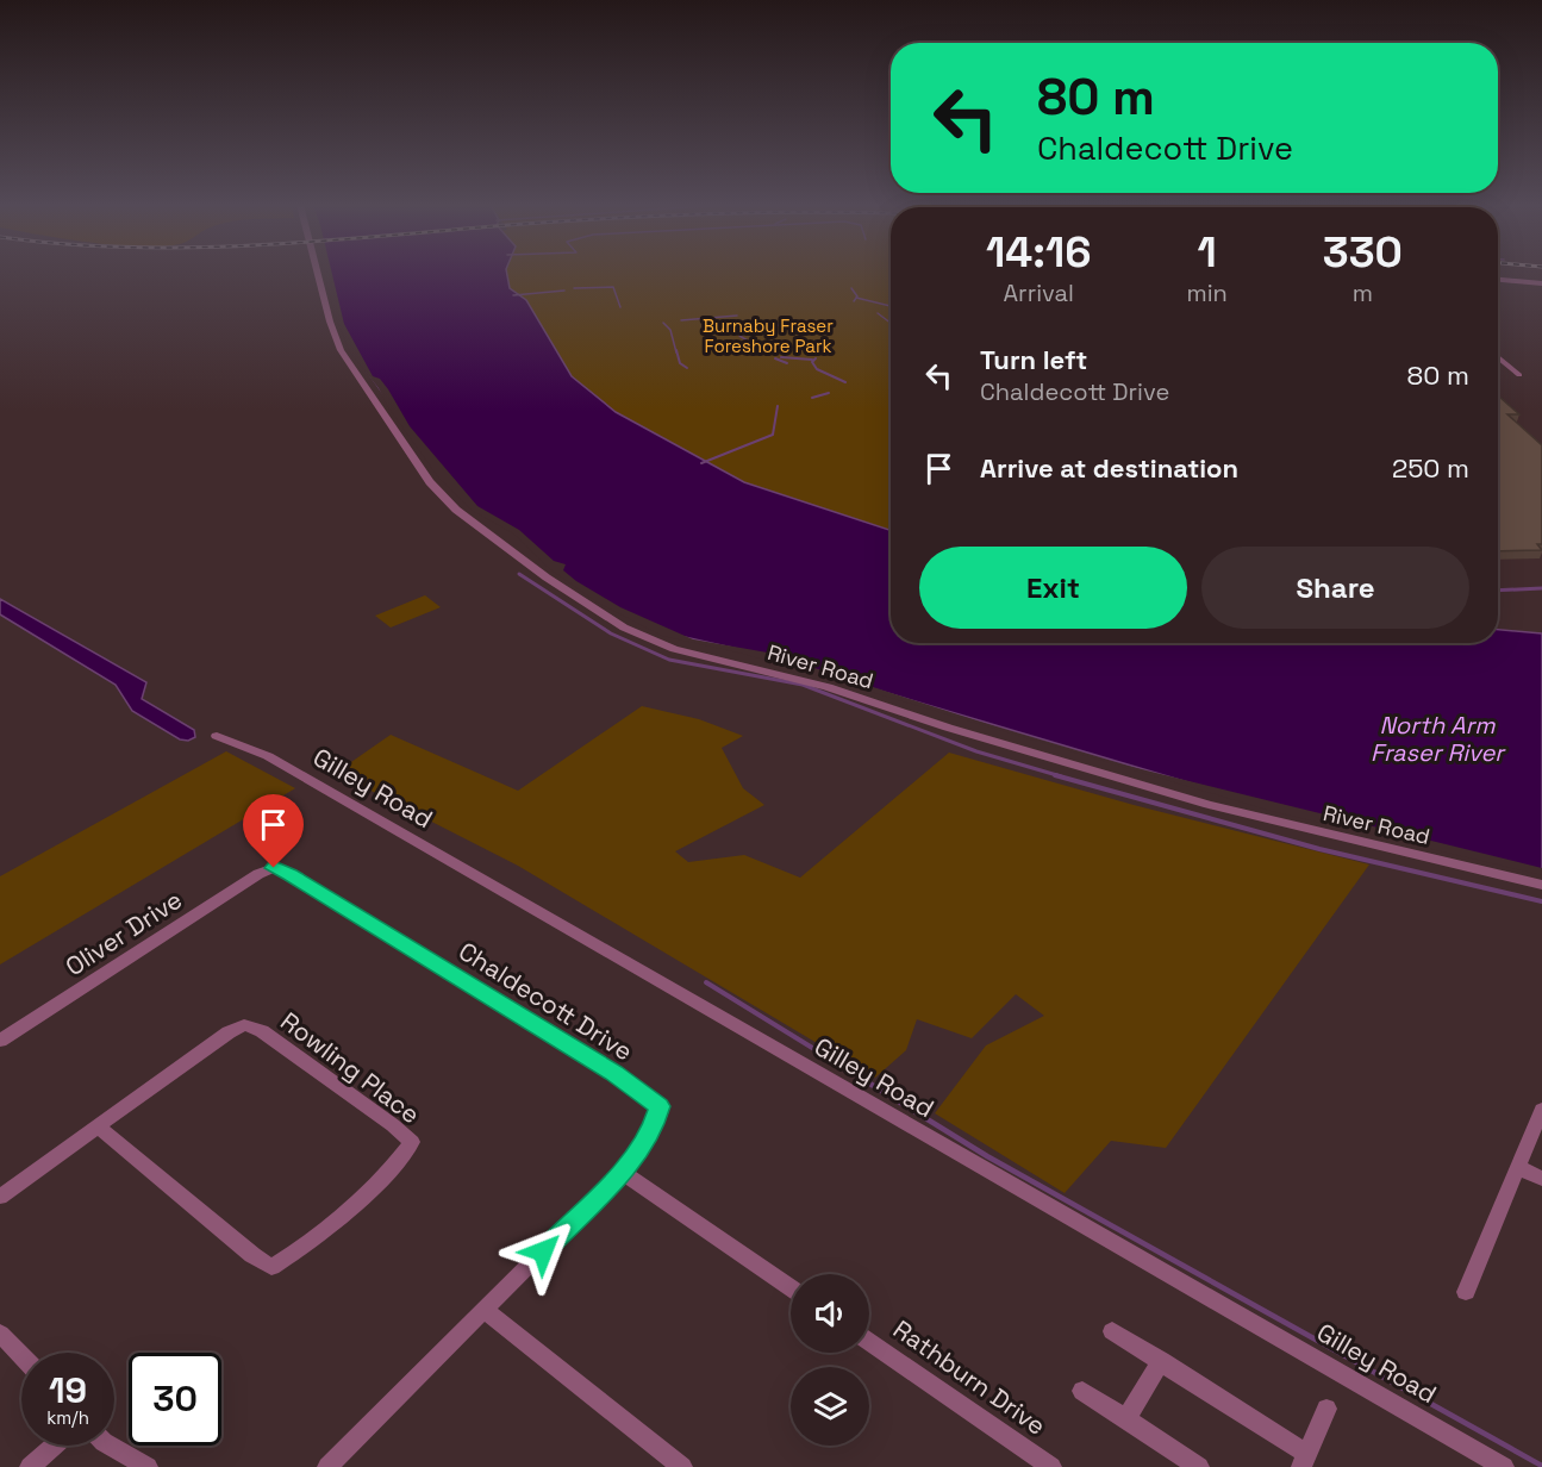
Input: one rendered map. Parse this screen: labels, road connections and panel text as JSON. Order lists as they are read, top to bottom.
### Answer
{
  "streets": {
    "street": [
      "River Road",
      "Gilley Road",
      "Oliver Drive",
      "Chaldecott Drive",
      "Rowling Place",
      "Rathburn Drive"
    ]
  },
  "crossings": [
    ["Oliver Drive", "Chaldecott Drive"]
  ],
  "water": ["North Arm Fraser River"],
  "parks": ["Burnaby Fraser Foreshore Park"],
  "page": {
    "turn": ["80 m", "Chaldecott Drive"],
    "eta": [
      "14:16",
      "Arrival",
      "1",
      "min",
      "330",
      "m"
    ],
    "list": [
      {
        "name": "Turn left",
        "note": "Chaldecott Drive",
        "value": "80 m"
      },
      {
        "name": "Arrive at destination",
        "value": "250 m"
      }
    ],
    "buttons": ["Exit", "Share"],
    "speed": "19 km/h",
    "limit": "30"
  }
}
